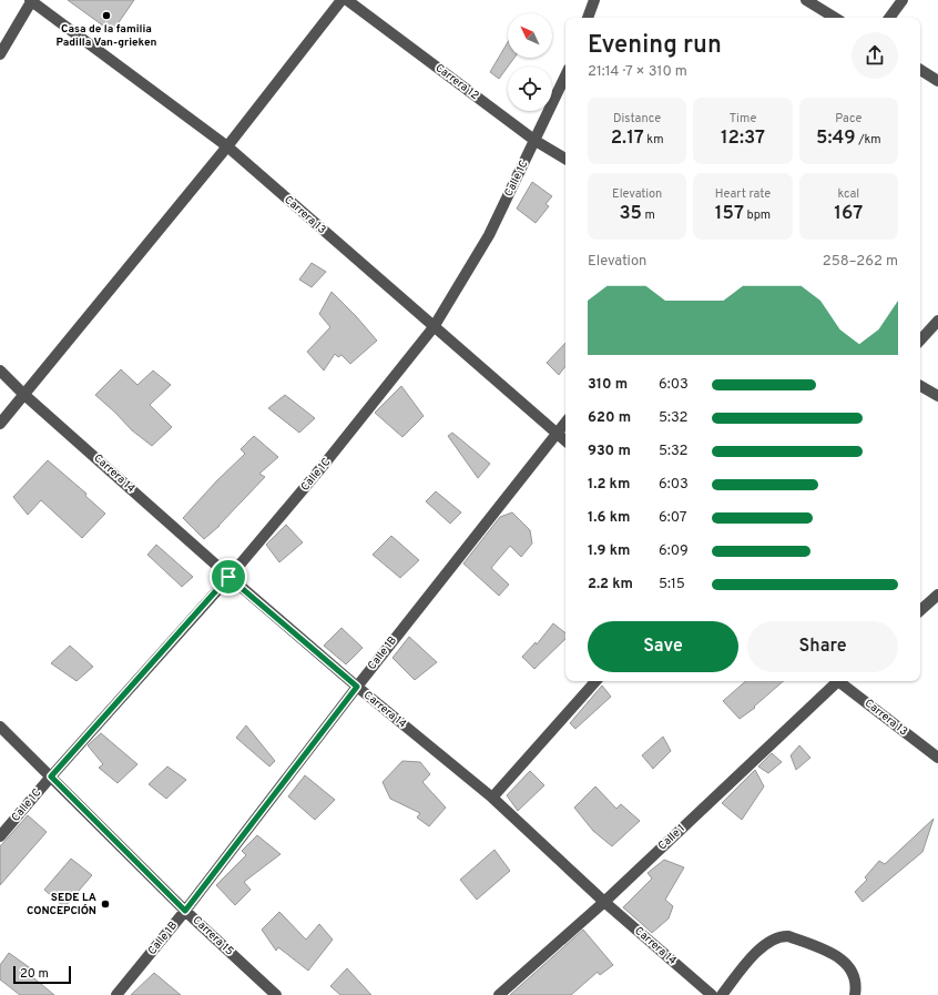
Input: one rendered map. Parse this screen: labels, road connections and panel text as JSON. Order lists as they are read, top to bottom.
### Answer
{
  "streets": {
    "street": [
      "Carrera 12",
      "Calle 1C",
      "Carrera 13",
      "Carrera 14",
      "Calle 1B",
      "Calle 1",
      "Carrera 15"
    ]
  },
  "crossings": [
    ["Carrera 12", "Calle 1C"],
    ["Calle 1C", "Carrera 13"],
    ["Calle 1C", "Carrera 14"],
    ["Calle 1C", "Carrera 15"],
    ["Carrera 13", "Calle 1B"],
    ["Carrera 14", "Calle 1B"],
    ["Carrera 14", "Calle 1"],
    ["Calle 1B", "Carrera 15"]
  ],
  "places": ["Casa de la familia Padilla Van-grieken", "SEDE LA CONCEPCIÓN"],
  "scale_bar": "20 m",
  "north": "top left",
  "page": {
    "heading": ["Evening run", "21:14 · 7 × 310 m"],
    "stats": [
      ["Distance", "2.17 km"],
      ["Time", "12:37"],
      ["Pace", "5:49 /km"],
      ["Elevation", "35 m"],
      ["Heart rate", "157 bpm"],
      ["kcal", "167"]
    ],
    "chart": ["Elevation", "258–262 m"],
    "list": [
      {
        "name": "310 m",
        "note": "6:03"
      },
      {
        "name": "620 m",
        "note": "5:32"
      },
      {
        "name": "930 m",
        "note": "5:32"
      },
      {
        "name": "1.2 km",
        "note": "6:03"
      },
      {
        "name": "1.6 km",
        "note": "6:07"
      },
      {
        "name": "1.9 km",
        "note": "6:09"
      },
      {
        "name": "2.2 km",
        "note": "5:15"
      }
    ],
    "buttons": ["Save", "Share"],
    "scale": "20 m"
  }
}
